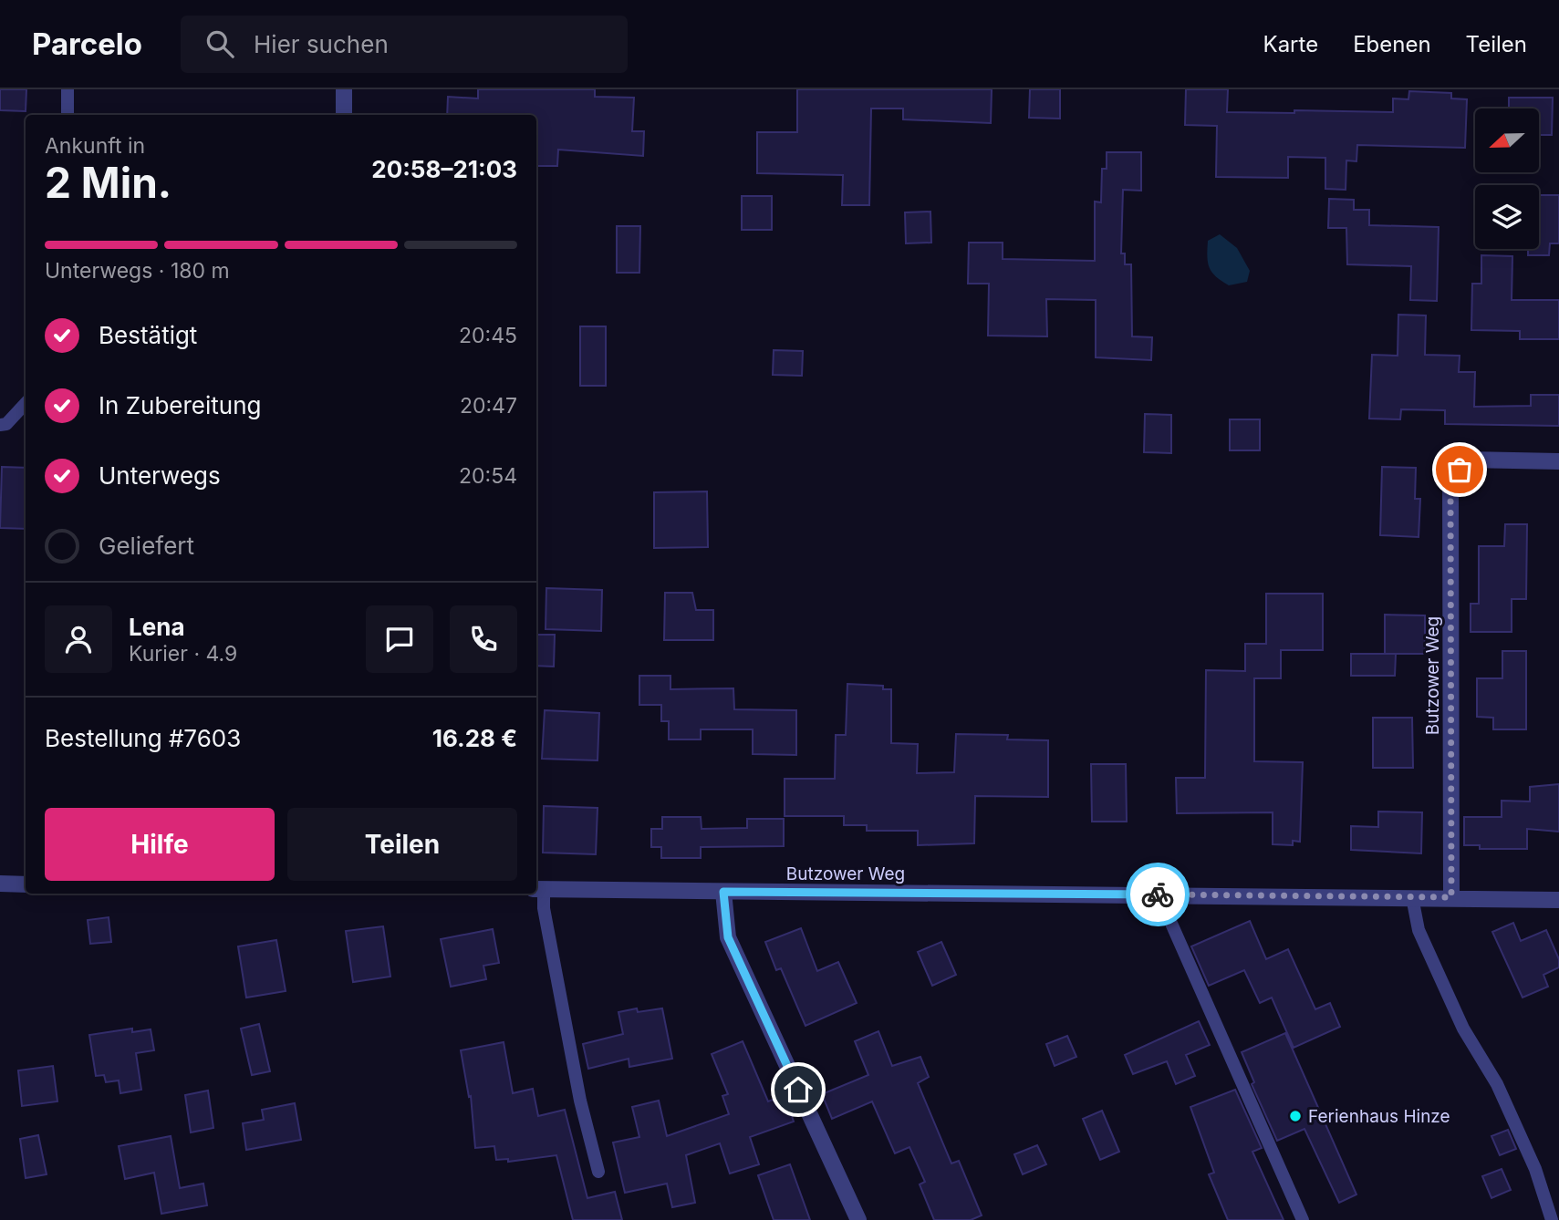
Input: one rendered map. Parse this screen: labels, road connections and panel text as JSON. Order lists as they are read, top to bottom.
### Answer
{
  "streets": {
    "street": ["Butzower Weg"]
  },
  "places": ["Ferienhaus Hinze"],
  "north": "left",
  "page": {
    "header": "Parcelo",
    "search": "Hier suchen",
    "nav": ["Karte", "Ebenen", "Teilen"],
    "heading": ["2 Min.", "Ankunft in", "20:58–21:03"],
    "panel": [
      "Lena",
      "Kurier · 4.9",
      "Bestellung #7603",
      "16.28 €"
    ],
    "bar": "Unterwegs · 180 m",
    "list": [
      ["Bestätigt", "20:45"],
      ["In Zubereitung", "20:47"],
      ["Unterwegs", "20:54"],
      "Geliefert"
    ],
    "buttons": ["Hilfe", "Teilen"]
  }
}
